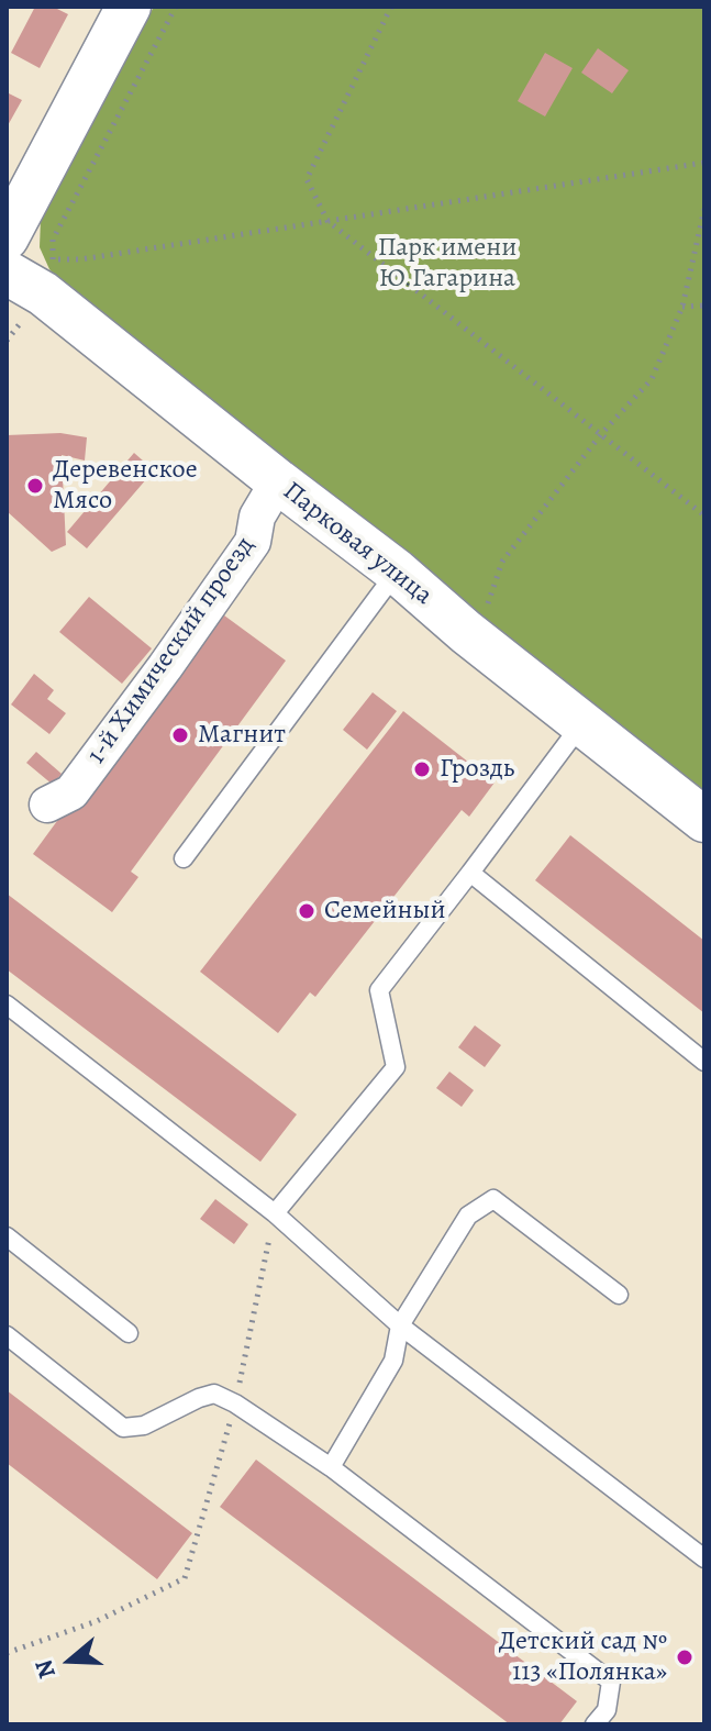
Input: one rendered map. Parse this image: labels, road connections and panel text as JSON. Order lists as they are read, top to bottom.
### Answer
{
  "streets": {
    "street": ["Парковая улица", "1-й Химический проезд"]
  },
  "crossings": [
    ["Парковая улица", "1-й Химический проезд"]
  ],
  "parks": ["Парк имени Ю.Гагарина"],
  "places": [
    "Деревенское Мясо",
    "Магнит",
    "Гроздь",
    "Семейный",
    "Детский сад № 113 «Полянка»"
  ],
  "north": "left"
}
